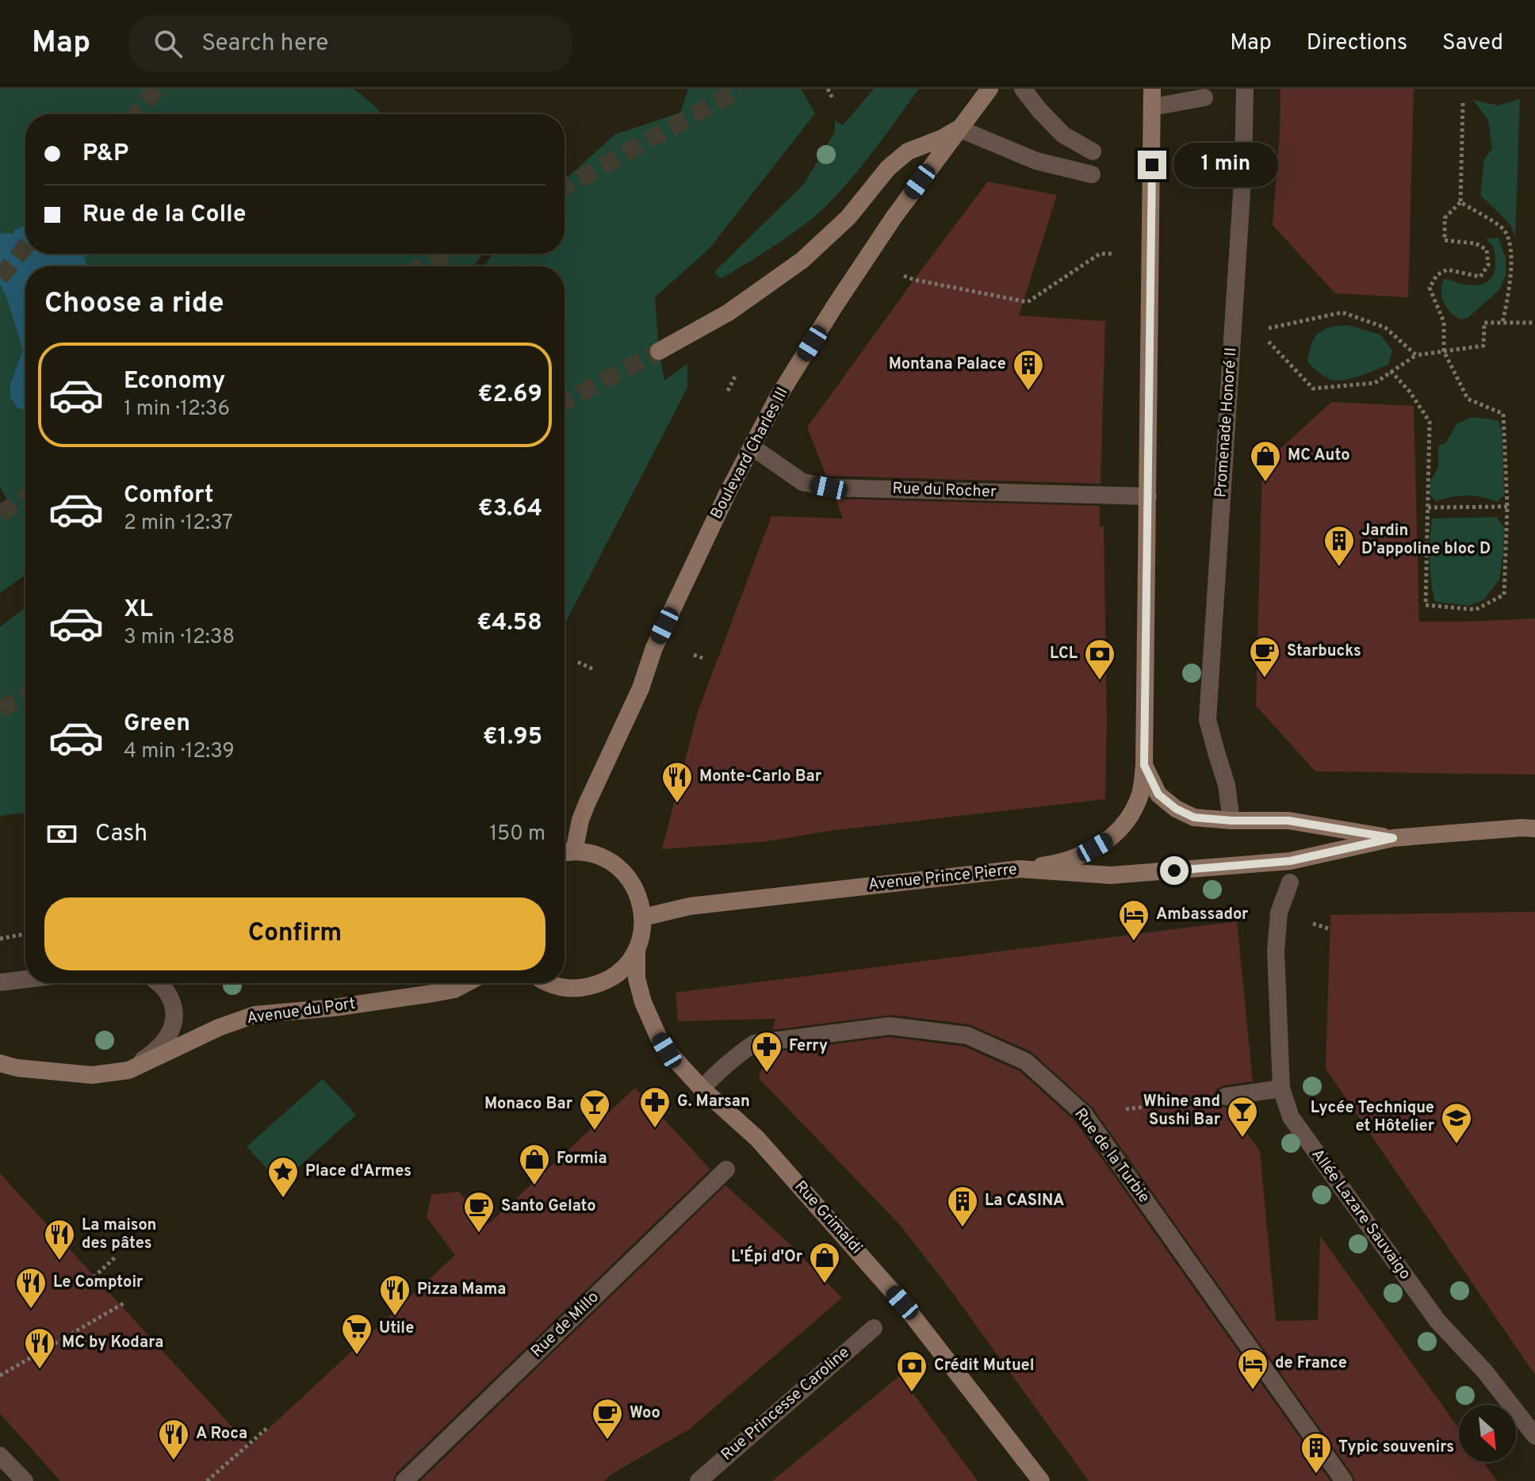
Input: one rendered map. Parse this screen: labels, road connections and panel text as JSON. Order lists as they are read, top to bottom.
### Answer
{
  "streets": {
    "main road": [
      "Boulevard Charles III",
      "Avenue Prince Pierre",
      "Avenue du Port",
      "Rue Grimaldi"
    ],
    "street": [
      "Promenade Honoré II",
      "Rue du Rocher",
      "Rue de la Turbie",
      "Allée Lazare Sauvaigo",
      "Rue de Millo",
      "Rue Princesse Caroline"
    ]
  },
  "crossings": [
    ["Promenade Honoré II", "Avenue Prince Pierre"],
    ["Boulevard Charles III", "Rue du Rocher"],
    ["Rue de la Turbie", "Rue Grimaldi"]
  ],
  "places": {
    "building": [
      "Montana Palace",
      "Jardin D'appoline bloc D",
      "La CASINA",
      "Typic souvenirs"
    ],
    "shop": ["MC Auto", "Formia", "L'Épi d'Or"],
    "cafe": ["Starbucks", "Santo Gelato", "Woo"],
    "bank": ["LCL", "Crédit Mutuel"],
    "restaurant": [
      "Monte-Carlo Bar",
      "La maison des pâtes",
      "Le Comptoir",
      "Pizza Mama",
      "MC by Kodara",
      "A Roca"
    ],
    "hotel": ["Ambassador", "de France"],
    "pharmacy": ["Ferry", "G. Marsan"],
    "bar": ["Monaco Bar", "Whine and Sushi Bar"],
    "school or university": ["Lycée Technique et Hôtelier"],
    "place": ["Place d'Armes"],
    "supermarket": ["Utile"]
  },
  "north": "bottom right",
  "page": {
    "header": "Map",
    "search": "Search here",
    "nav": ["Map", "Directions", "Saved"],
    "banner": ["P&P", "Rue de la Colle"],
    "bubble": "1 min",
    "heading": "Choose a ride",
    "list": [
      {
        "name": "Economy",
        "note": "1 min · 12:36",
        "value": "€2.69"
      },
      {
        "name": "Comfort",
        "note": "2 min · 12:37",
        "value": "€3.64"
      },
      {
        "name": "XL",
        "note": "3 min · 12:38",
        "value": "€4.58"
      },
      {
        "name": "Green",
        "note": "4 min · 12:39",
        "value": "€1.95"
      }
    ],
    "pay": ["Cash", "150 m"],
    "buttons": "Confirm"
  }
}
